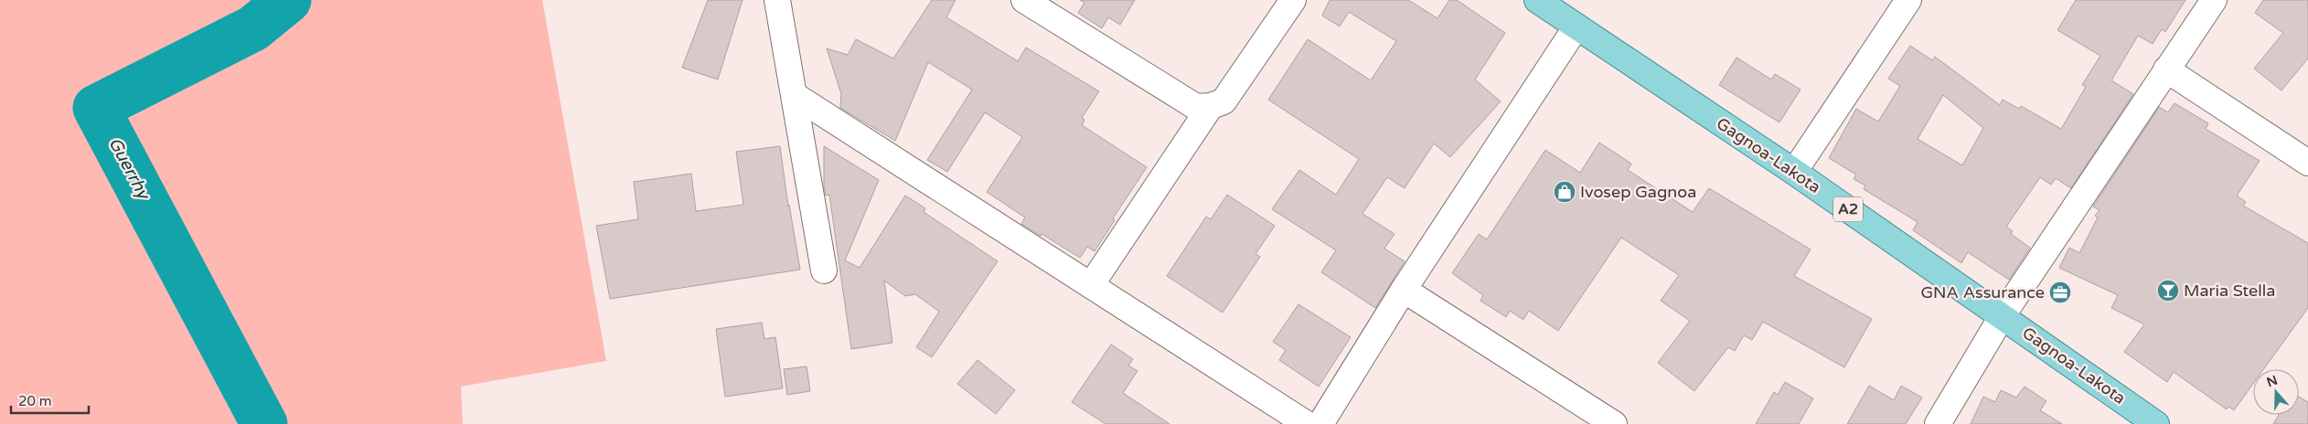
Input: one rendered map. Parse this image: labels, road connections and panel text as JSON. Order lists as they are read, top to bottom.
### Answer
{
  "streets": {
    "main road": ["Gagnoa-Lakota", "A2"]
  },
  "water": ["Guerrhy"],
  "places": {
    "shop": ["Ivosep Gagnoa"],
    "bar": ["Maria Stella"],
    "office": ["GNA Assurance"]
  },
  "scale_bar": "20 m",
  "north": "top"
}
